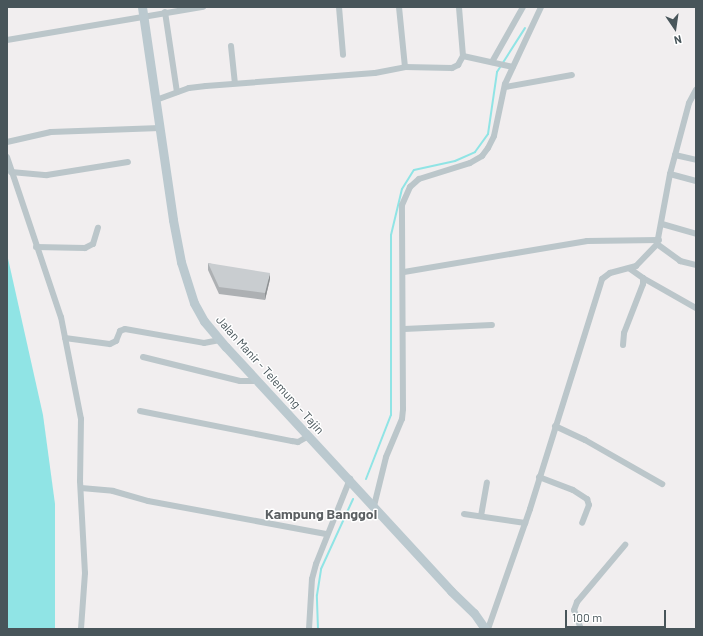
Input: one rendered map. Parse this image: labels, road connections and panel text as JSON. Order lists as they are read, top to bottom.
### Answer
{
  "streets": {
    "main road": ["Jalan Manir - Telemung - Tajin"]
  },
  "districts": ["Kampung Banggol"],
  "scale_bar": "100 m",
  "north": "bottom"
}
